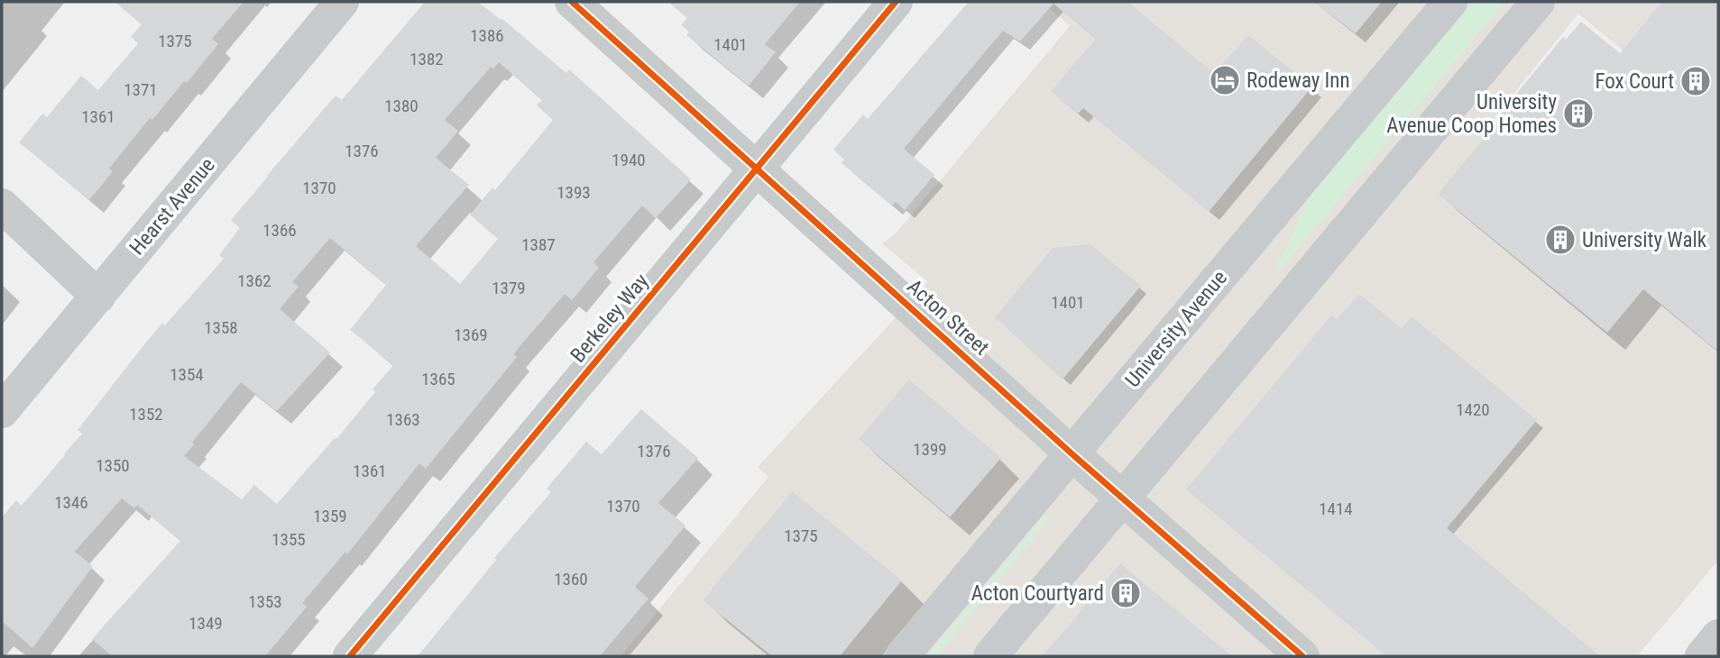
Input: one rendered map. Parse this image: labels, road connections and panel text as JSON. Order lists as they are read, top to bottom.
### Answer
{
  "streets": {
    "main road": ["University Avenue"],
    "street": ["Hearst Avenue", "Acton Street", "Berkeley Way"]
  },
  "crossings": [
    ["Acton Street", "Berkeley Way"],
    ["Acton Street", "University Avenue"]
  ],
  "places": {
    "hotel": ["Rodeway Inn"],
    "building": [
      "Fox Court",
      "University Avenue Coop Homes",
      "University Walk",
      "Acton Courtyard"
    ]
  },
  "house_numbers": [
    "1386",
    "1375",
    "1401",
    "1382",
    "1371",
    "1380",
    "1361",
    "1376",
    "1940",
    "1370",
    "1393",
    "1366",
    "1387",
    "1362",
    "1379",
    "1401",
    "1358",
    "1369",
    "1354",
    "1365",
    "1420",
    "1352",
    "1363",
    "1399",
    "1376",
    "1350",
    "1361",
    "1346",
    "1370",
    "1414",
    "1359",
    "1375",
    "1355",
    "1360",
    "1353",
    "1349"
  ]
}
